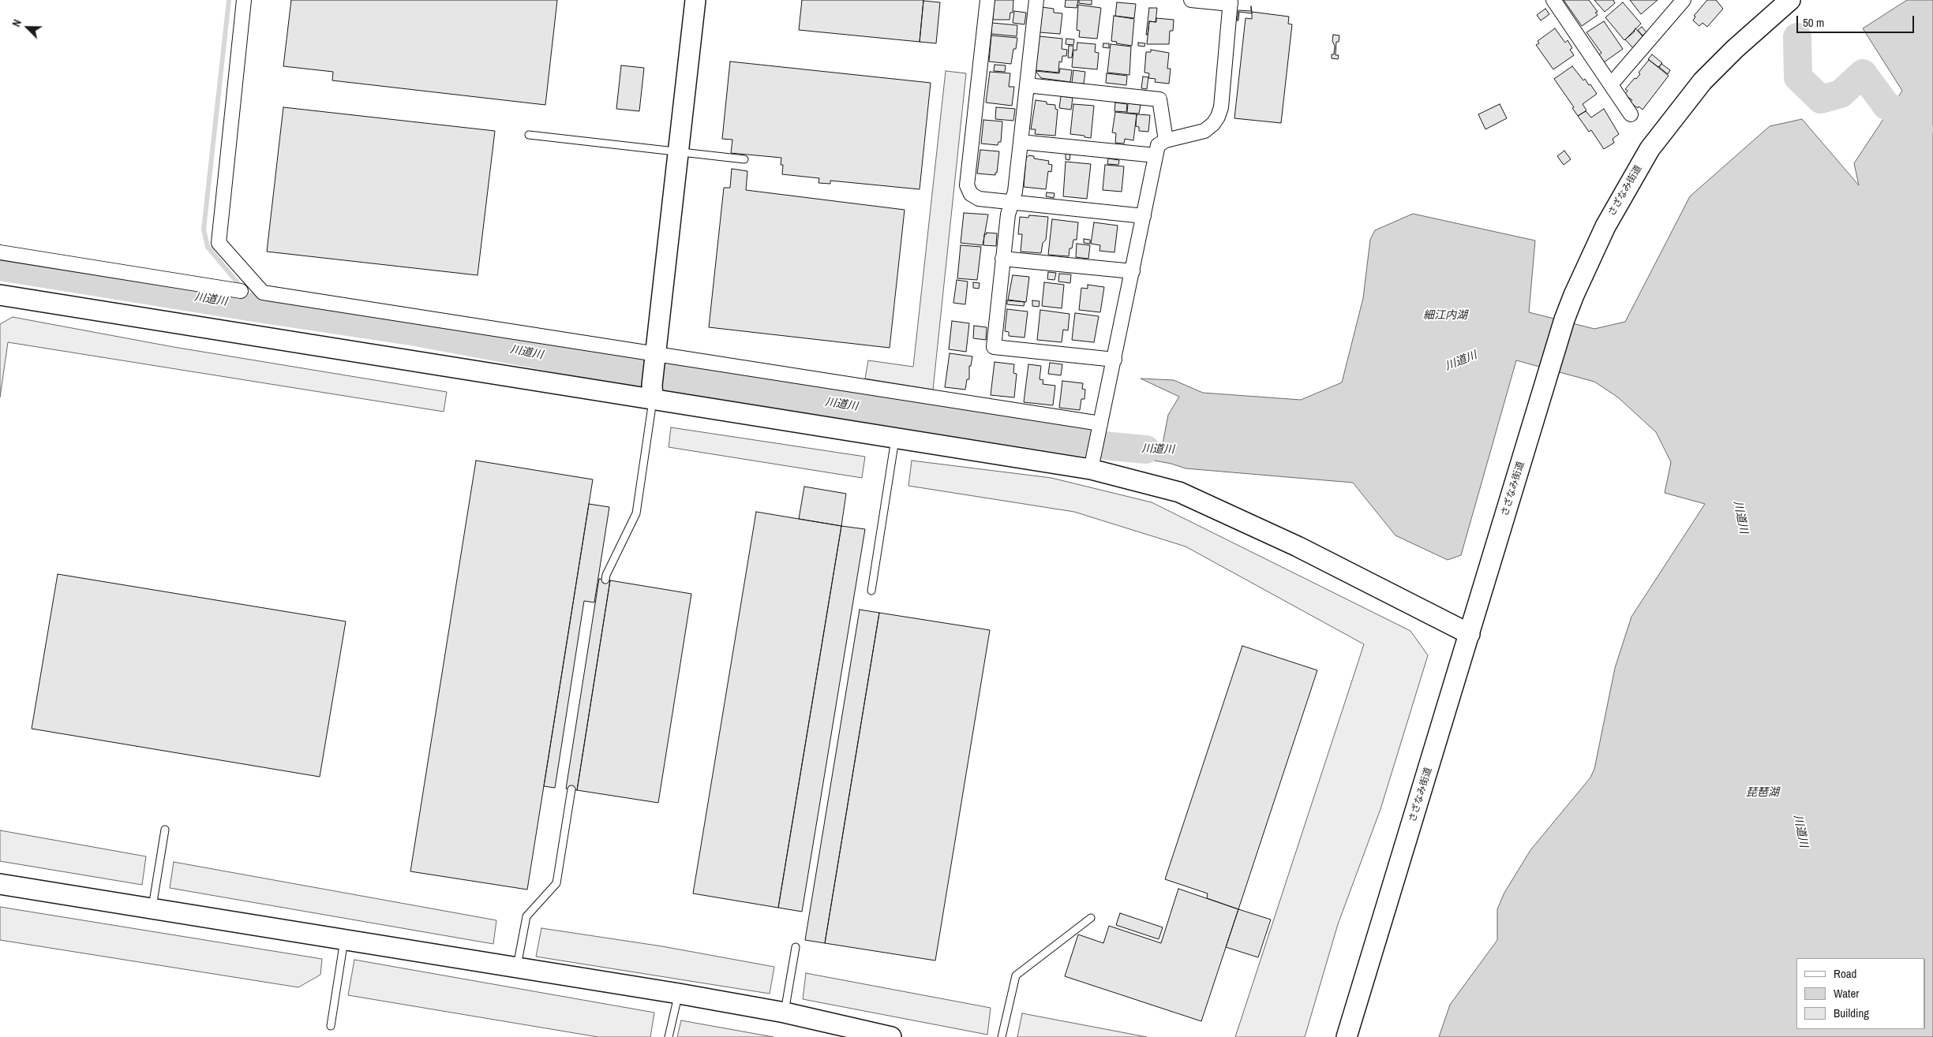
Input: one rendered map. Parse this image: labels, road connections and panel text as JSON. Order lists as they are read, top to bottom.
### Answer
{
  "streets": {
    "street": ["さざなみ街道"]
  },
  "water": ["川道川", "細江内湖", "琵琶湖"],
  "legend": ["Road", "Water", "Building"],
  "scale_bar": "50 m",
  "north": "top left"
}
